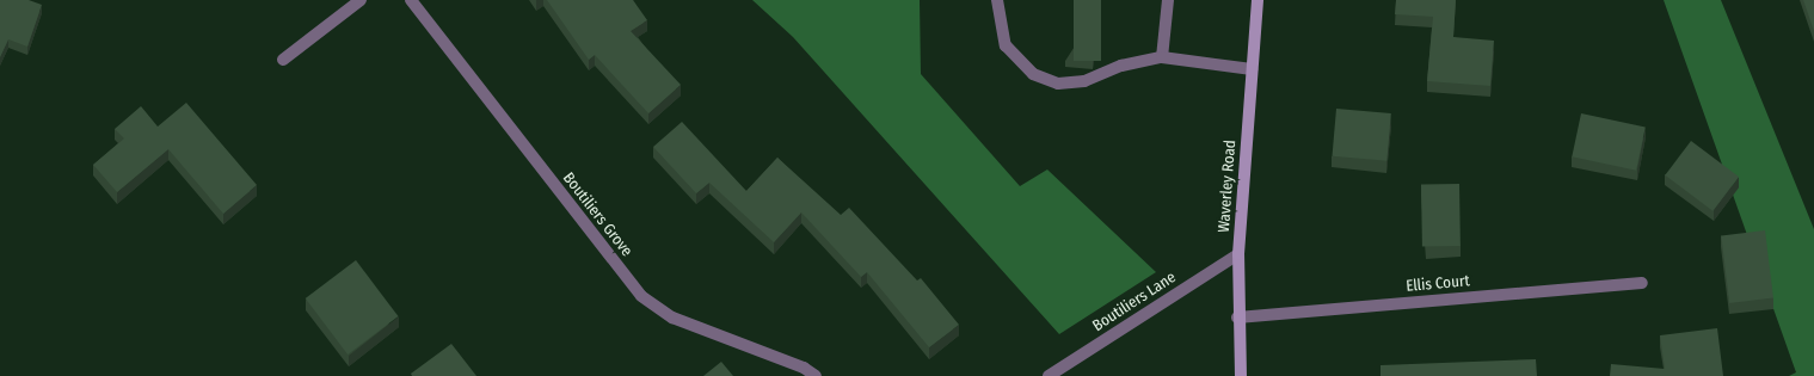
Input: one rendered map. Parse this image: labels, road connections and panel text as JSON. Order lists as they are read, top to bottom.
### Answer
{
  "streets": {
    "main road": ["Waverley Road"],
    "street": ["Boutiliers Grove", "Ellis Court", "Boutiliers Lane"]
  },
  "crossings": [
    ["Waverley Road", "Ellis Court"],
    ["Waverley Road", "Boutiliers Lane"]
  ]
}
